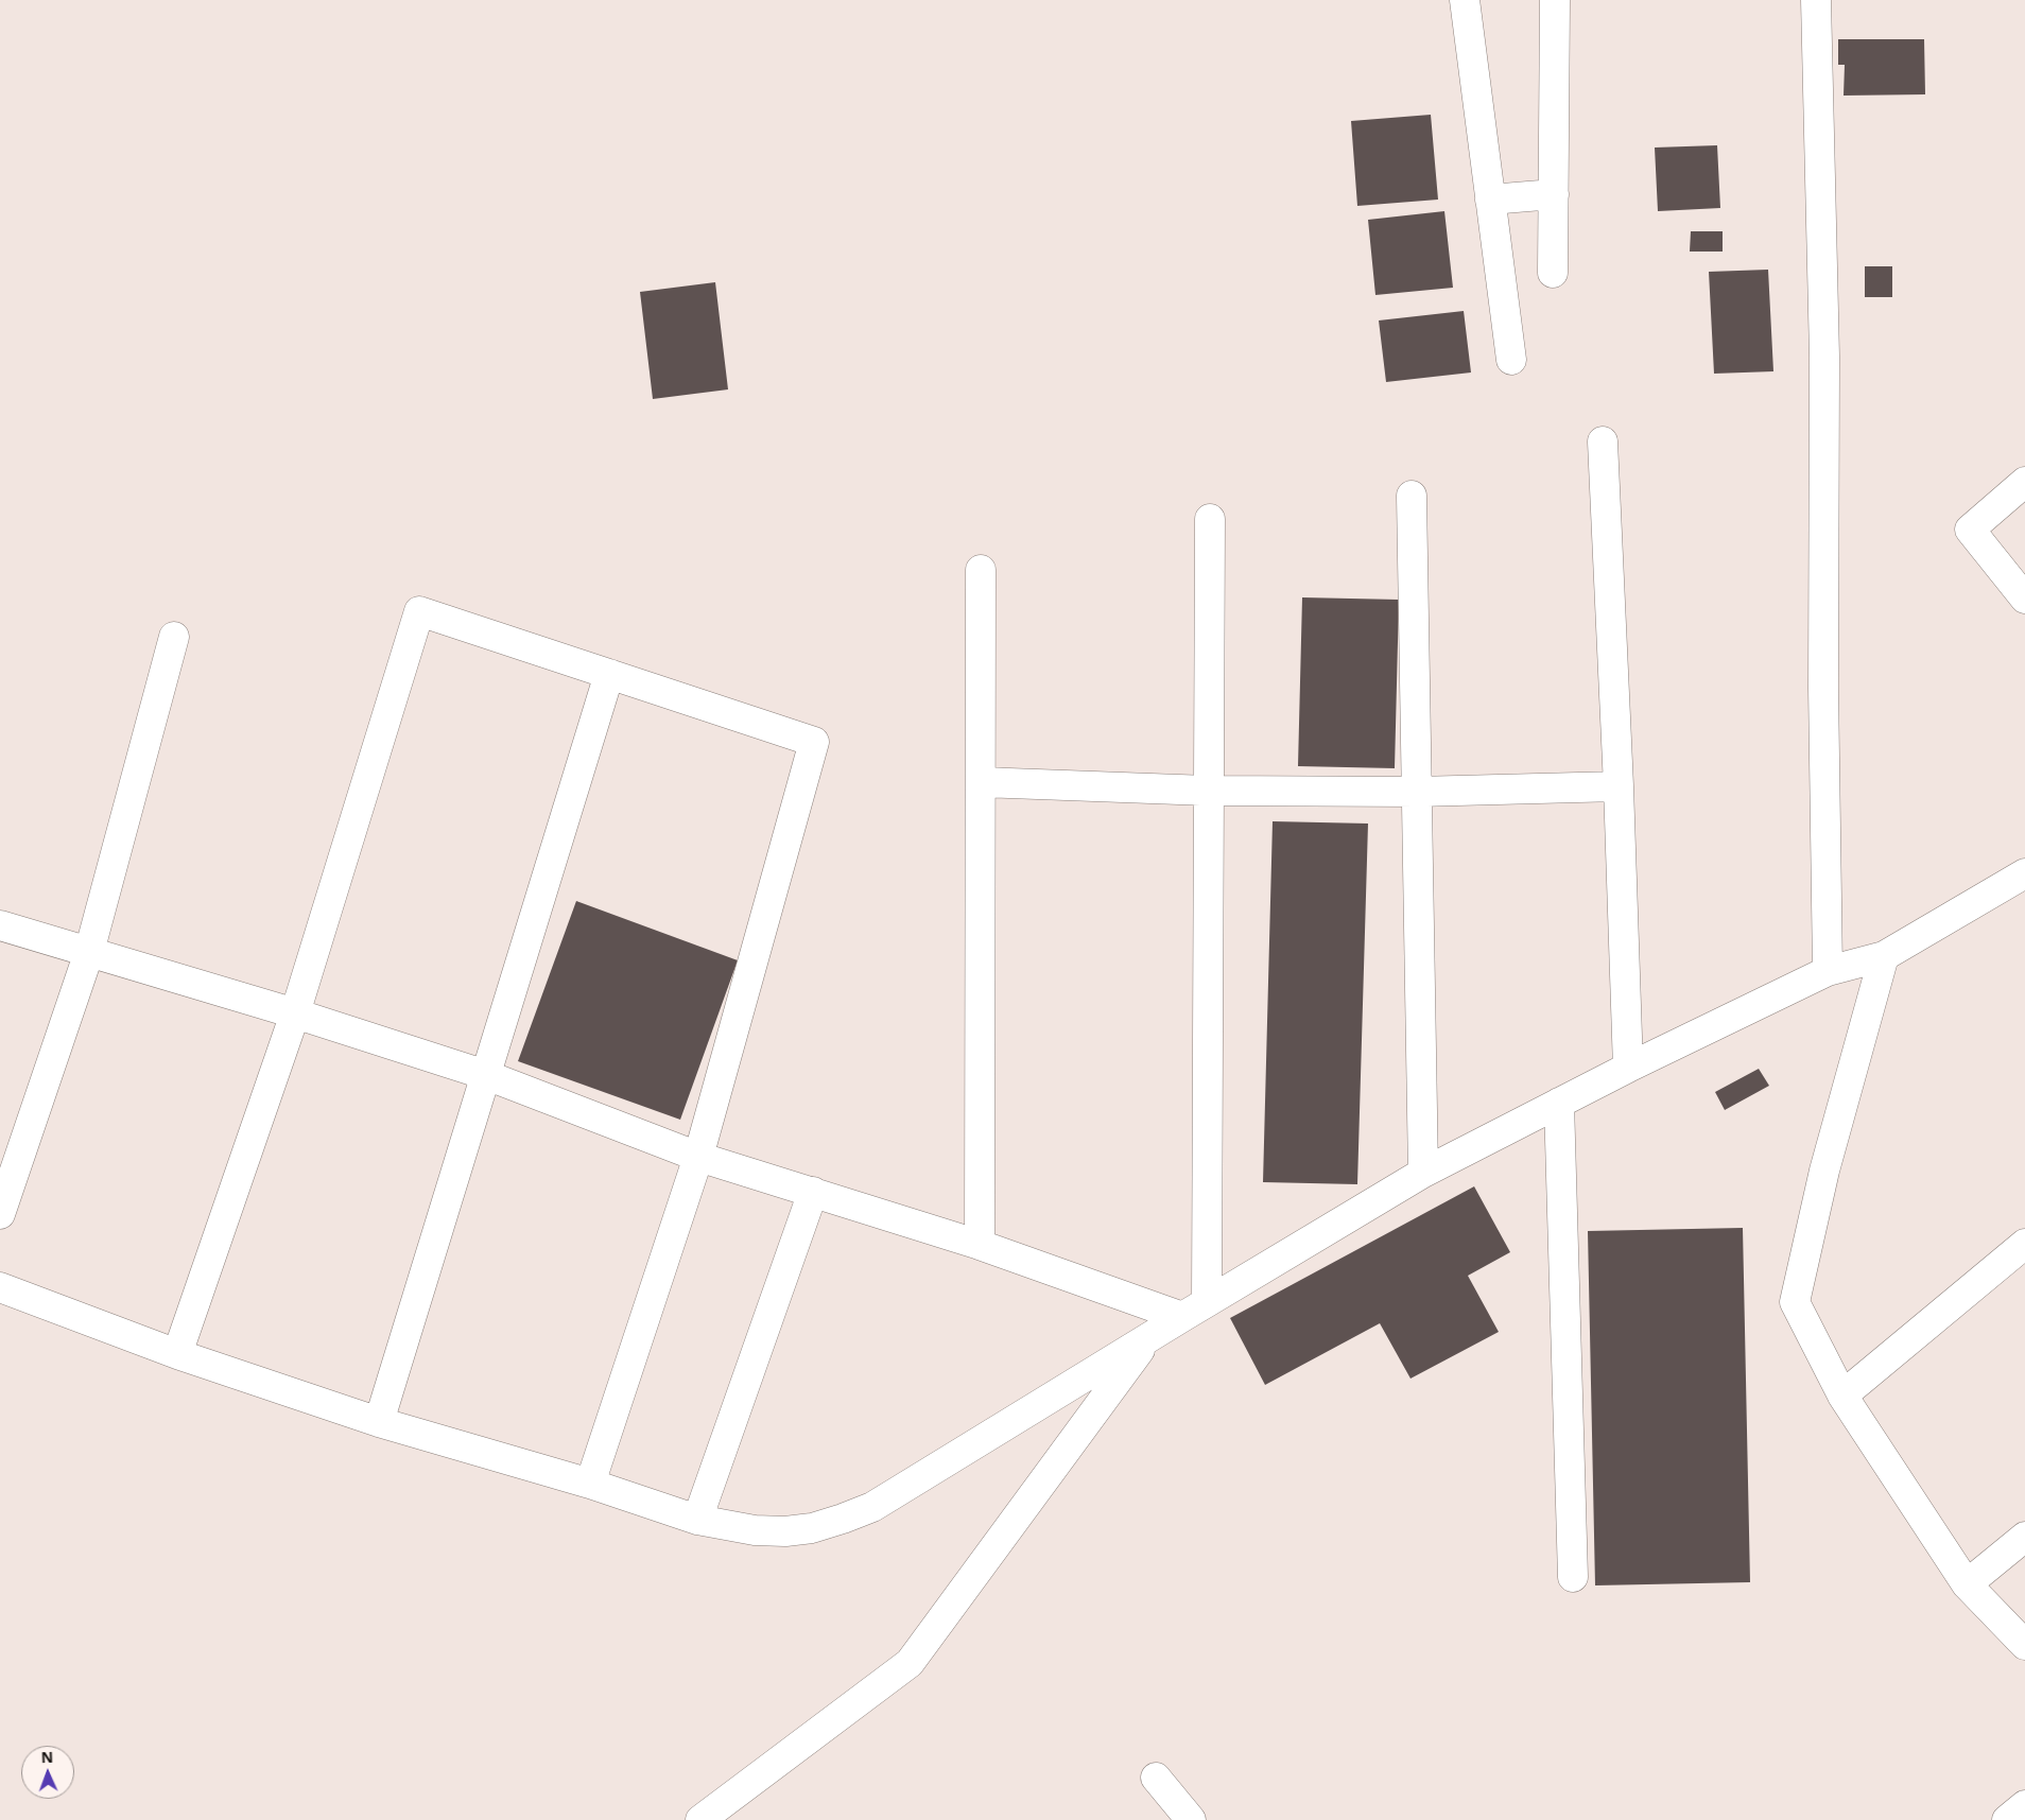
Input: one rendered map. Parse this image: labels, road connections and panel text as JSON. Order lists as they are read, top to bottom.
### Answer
{
  "north": "top"
}
